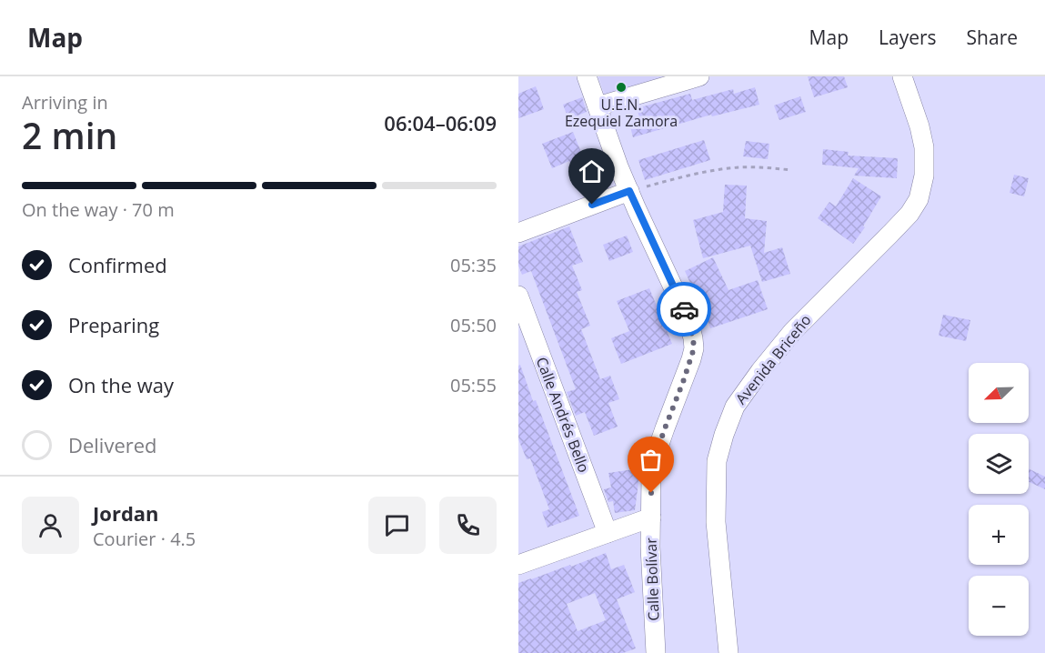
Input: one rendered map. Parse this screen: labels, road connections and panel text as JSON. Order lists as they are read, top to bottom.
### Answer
{
  "streets": {
    "street": ["Avenida Briceño", "Calle Andrés Bello", "Calle Bolívar"]
  },
  "places": ["U.E.N. Ezequiel Zamora"],
  "north": "bottom left",
  "page": {
    "header": "Map",
    "nav": ["Map", "Layers", "Share"],
    "heading": ["2 min", "Arriving in", "06:04–06:09"],
    "panel": ["Jordan", "Courier · 4.5"],
    "bar": "On the way · 70 m",
    "list": [
      ["Confirmed", "05:35"],
      ["Preparing", "05:50"],
      ["On the way", "05:55"],
      "Delivered"
    ],
    "map_buttons": ["+", "−"]
  }
}
